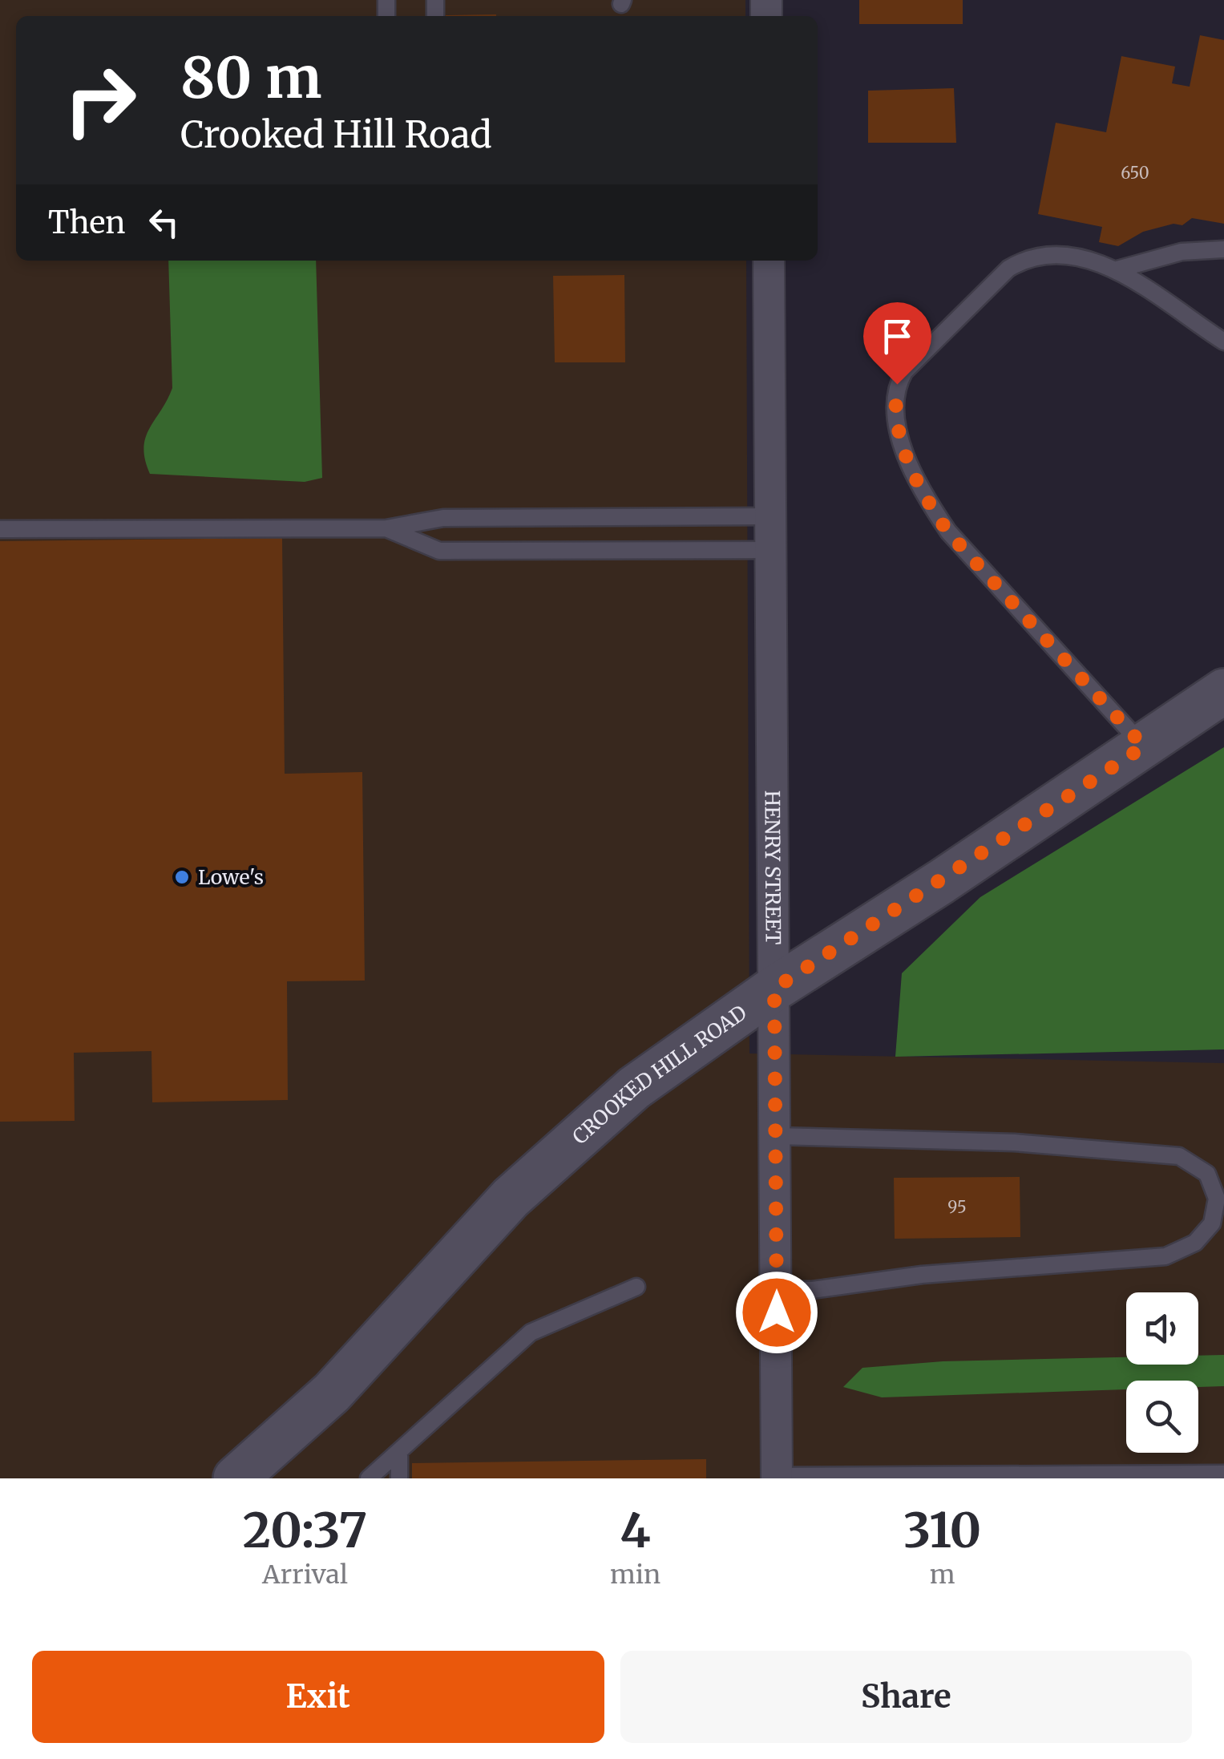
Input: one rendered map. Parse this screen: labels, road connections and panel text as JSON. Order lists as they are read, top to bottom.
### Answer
{
  "streets": {
    "main road": ["CROOKED HILL ROAD"],
    "street": ["HENRY STREET"]
  },
  "crossings": [
    ["HENRY STREET", "CROOKED HILL ROAD"]
  ],
  "places": ["Lowe's"],
  "house_numbers": ["650", "95"],
  "page": {
    "turn": ["80 m", "Crooked Hill Road"],
    "then": "Then",
    "eta": [
      "20:37",
      "Arrival",
      "4",
      "min",
      "310",
      "m"
    ],
    "buttons": ["Exit", "Share"]
  }
}
